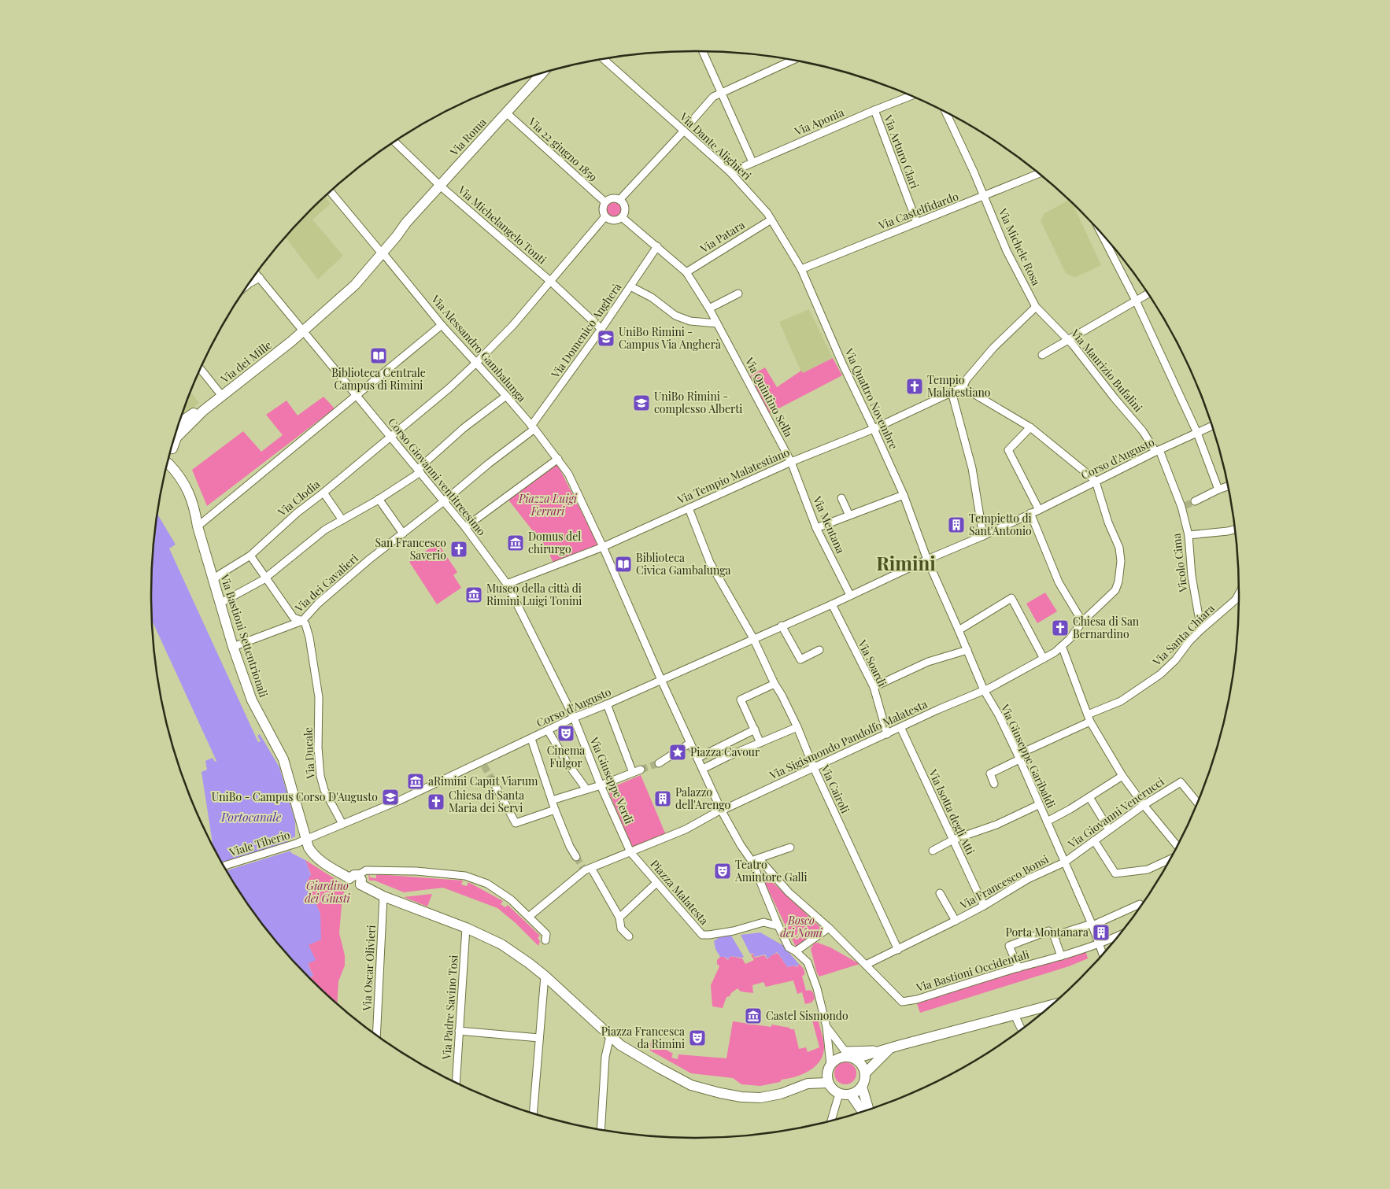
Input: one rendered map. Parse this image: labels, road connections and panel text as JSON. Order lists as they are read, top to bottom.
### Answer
{
  "streets": {
    "street": [
      "Via Aponia",
      "Via Roma",
      "Via Dante Alighieri",
      "Via 22 giugno 1859",
      "Via Arturo Clari",
      "Via Castelfidardo",
      "Via Michelangelo Tonti",
      "Via Patara",
      "Via Michele Rosa",
      "Via Domenico Angherà",
      "Via Alessandro Gambalunga",
      "Via dei Mille",
      "Via Maurizio Bufalini",
      "Via Quintino Sella",
      "Via Quattro Novembre",
      "Corso d'Augusto",
      "Via Tempio Malatestiano",
      "Corso Giovanni ventitreesimo",
      "Via Clodia",
      "Via Mentana",
      "Vicolo Cima",
      "Via dei Cavalieri",
      "Via Santa Chiara",
      "Via Bastioni Settentrionali",
      "Via Soardi",
      "Via Sigismondo Pandolfo Malatesta",
      "Via Ducale",
      "Via Giuseppe Garibaldi",
      "Via Giuseppe Verdi",
      "Via Cairoli",
      "Via Isotta degli Atti",
      "Via Giovanni Venerucci",
      "Viale Tiberio",
      "Via Francesco Bonsi",
      "Piazza Malatesta",
      "Via Oscar Olivieri",
      "Via Bastioni Occidentali",
      "Via Padre Savino Tosi"
    ]
  },
  "crossings": [
    ["Via Aponia", "Via Dante Alighieri"],
    ["Via Aponia", "Via Arturo Clari"],
    ["Via Roma", "Via 22 giugno 1859"],
    ["Via Roma", "Via Michelangelo Tonti"],
    ["Via Roma", "Via Alessandro Gambalunga"],
    ["Via Roma", "Via dei Mille"],
    ["Via Roma", "Corso Giovanni ventitreesimo"],
    ["Via Dante Alighieri", "Via Castelfidardo"],
    ["Via Dante Alighieri", "Via Patara"],
    ["Via Dante Alighieri", "Via Quattro Novembre"],
    ["Via 22 giugno 1859", "Via Clodia"],
    ["Via Arturo Clari", "Via Castelfidardo"],
    ["Via Castelfidardo", "Via Michele Rosa"],
    ["Via Castelfidardo", "Via Quattro Novembre"],
    ["Via Michelangelo Tonti", "Via Domenico Angherà"],
    ["Via Michelangelo Tonti", "Via Clodia"],
    ["Via Michele Rosa", "Via Maurizio Bufalini"],
    ["Via Domenico Angherà", "Via Alessandro Gambalunga"],
    ["Via Domenico Angherà", "Via dei Cavalieri"],
    ["Via Alessandro Gambalunga", "Via Clodia"],
    ["Via Alessandro Gambalunga", "Via dei Cavalieri"],
    ["Via dei Mille", "Corso Giovanni ventitreesimo"],
    ["Via Maurizio Bufalini", "Corso d'Augusto"],
    ["Via Maurizio Bufalini", "Vicolo Cima"],
    ["Via Quintino Sella", "Via Tempio Malatestiano"],
    ["Via Quintino Sella", "Via Mentana"],
    ["Via Quattro Novembre", "Corso d'Augusto"],
    ["Via Quattro Novembre", "Via Tempio Malatestiano"],
    ["Via Quattro Novembre", "Via Giuseppe Garibaldi"],
    ["Corso d'Augusto", "Corso Giovanni ventitreesimo"],
    ["Corso d'Augusto", "Via Mentana"],
    ["Corso d'Augusto", "Vicolo Cima"],
    ["Corso d'Augusto", "Via Bastioni Settentrionali"],
    ["Corso d'Augusto", "Via Soardi"],
    ["Corso d'Augusto", "Via Sigismondo Pandolfo Malatesta"],
    ["Corso d'Augusto", "Via Ducale"],
    ["Corso d'Augusto", "Via Giuseppe Garibaldi"],
    ["Corso d'Augusto", "Via Giuseppe Verdi"],
    ["Corso d'Augusto", "Via Cairoli"],
    ["Corso d'Augusto", "Viale Tiberio"],
    ["Via Tempio Malatestiano", "Via Mentana"],
    ["Via Tempio Malatestiano", "Via Cairoli"],
    ["Corso Giovanni ventitreesimo", "Via Clodia"],
    ["Corso Giovanni ventitreesimo", "Via dei Cavalieri"],
    ["Corso Giovanni ventitreesimo", "Via Giuseppe Verdi"],
    ["Via Clodia", "Via Bastioni Settentrionali"],
    ["Vicolo Cima", "Via Santa Chiara"],
    ["Via dei Cavalieri", "Via Bastioni Settentrionali"],
    ["Via dei Cavalieri", "Via Ducale"],
    ["Via Santa Chiara", "Via Giuseppe Garibaldi"],
    ["Via Bastioni Settentrionali", "Viale Tiberio"],
    ["Via Bastioni Settentrionali", "Via Oscar Olivieri"],
    ["Via Bastioni Settentrionali", "Via Padre Savino Tosi"],
    ["Via Soardi", "Via Sigismondo Pandolfo Malatesta"],
    ["Via Sigismondo Pandolfo Malatesta", "Via Giuseppe Garibaldi"],
    ["Via Sigismondo Pandolfo Malatesta", "Via Cairoli"],
    ["Via Sigismondo Pandolfo Malatesta", "Via Isotta degli Atti"],
    ["Via Giuseppe Garibaldi", "Via Giovanni Venerucci"],
    ["Via Giuseppe Garibaldi", "Via Francesco Bonsi"],
    ["Via Giuseppe Garibaldi", "Via Bastioni Occidentali"],
    ["Via Giuseppe Verdi", "Piazza Malatesta"],
    ["Via Cairoli", "Via Francesco Bonsi"],
    ["Via Isotta degli Atti", "Via Francesco Bonsi"],
    ["Via Giovanni Venerucci", "Via Francesco Bonsi"],
    ["Via Francesco Bonsi", "Via Bastioni Occidentali"]
  ],
  "districts": ["Rimini"],
  "water": ["Portocanale"],
  "parks": ["Piazza Luigi Ferrari", "Giardino dei Giusti", "Bosco dei Nomi"],
  "places": {
    "school or university": ["UniBo Rimini - Campus Via Angherà", "UniBo Rimini - complesso Alberti", "UniBo - Campus Corso D'Augusto"],
    "library": ["Biblioteca Centrale Campus di Rimini", "Biblioteca Civica Gambalunga"],
    "church": [
      "Tempio Malatestiano",
      "San Francesco Saverio",
      "Chiesa di San Bernardino",
      "Chiesa di Santa Maria dei Servi"
    ],
    "building": ["Tempietto di Sant'Antonio", "Palazzo dell'Arengo", "Porta Montanara"],
    "museum": [
      "Domus del chirurgo",
      "Museo della città di Rimini Luigi Tonini",
      "aRimini Caput Viarum",
      "Castel Sismondo"
    ],
    "theatre": ["Cinema Fulgor", "Teatro Amintore Galli", "Piazza Francesca da Rimini"],
    "place": ["Piazza Cavour"]
  }
}
